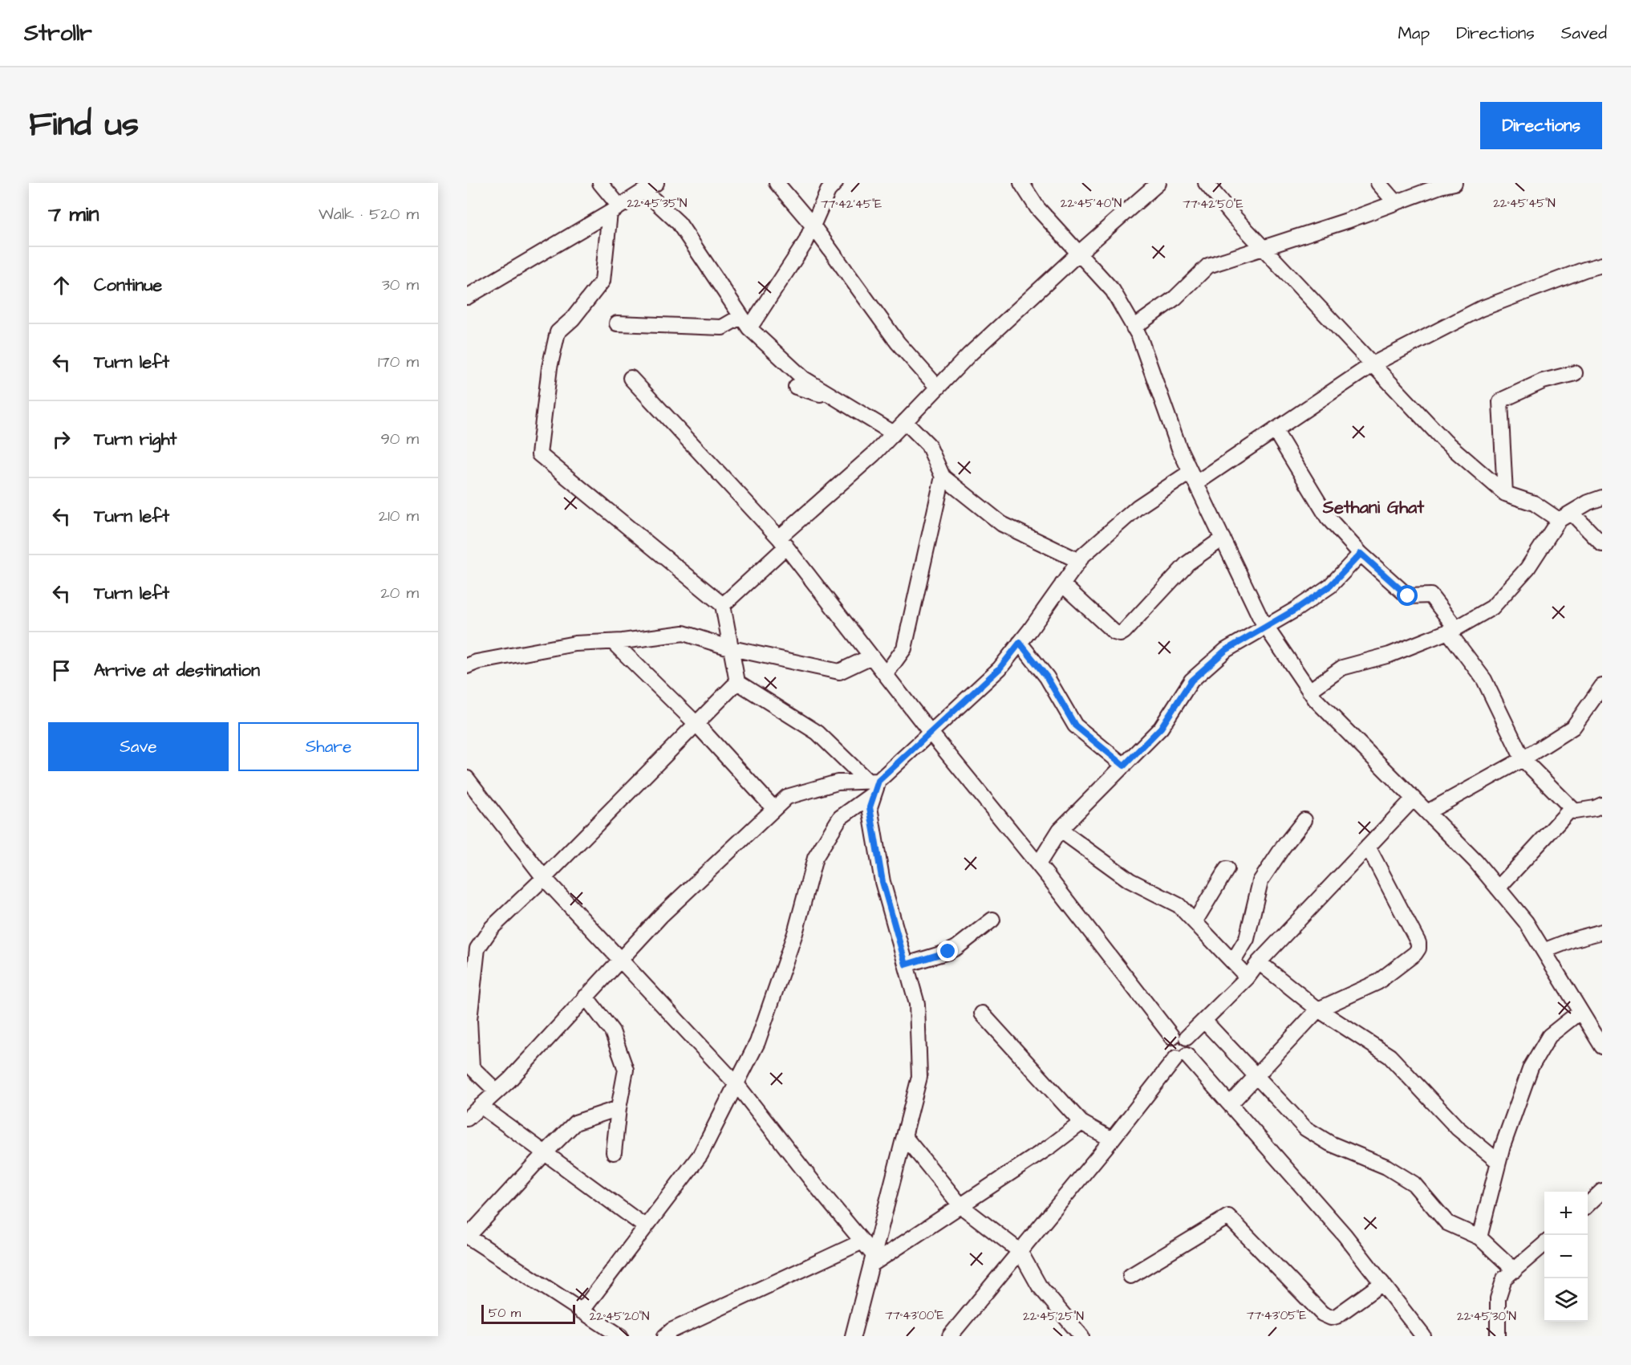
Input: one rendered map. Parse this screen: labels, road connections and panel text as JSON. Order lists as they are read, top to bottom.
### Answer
{
  "districts": ["Sethani Ghat"],
  "scale_bar": "50 m",
  "page": {
    "header": "Strollr",
    "nav": ["Map", "Directions", "Saved"],
    "title": "Find us",
    "buttons": [
      "Directions",
      ["Save", "Share"]
    ],
    "heading": ["7 min", "Walk · 520 m"],
    "list": [
      ["Continue", "30 m"],
      ["Turn left", "170 m"],
      ["Turn right", "90 m"],
      ["Turn left", "210 m"],
      ["Turn left", "20 m"],
      "Arrive at destination"
    ],
    "map_buttons": ["+", "−"],
    "scale": "50 m"
  },
  "coordinates": [
    "22°45'35\"N",
    "22°45'40\"N",
    "22°45'45\"N",
    "77°42'45\"E",
    "77°42'50\"E",
    "77°43'00\"E",
    "77°43'05\"E",
    "22°45'20\"N",
    "22°45'25\"N",
    "22°45'30\"N"
  ]
}
